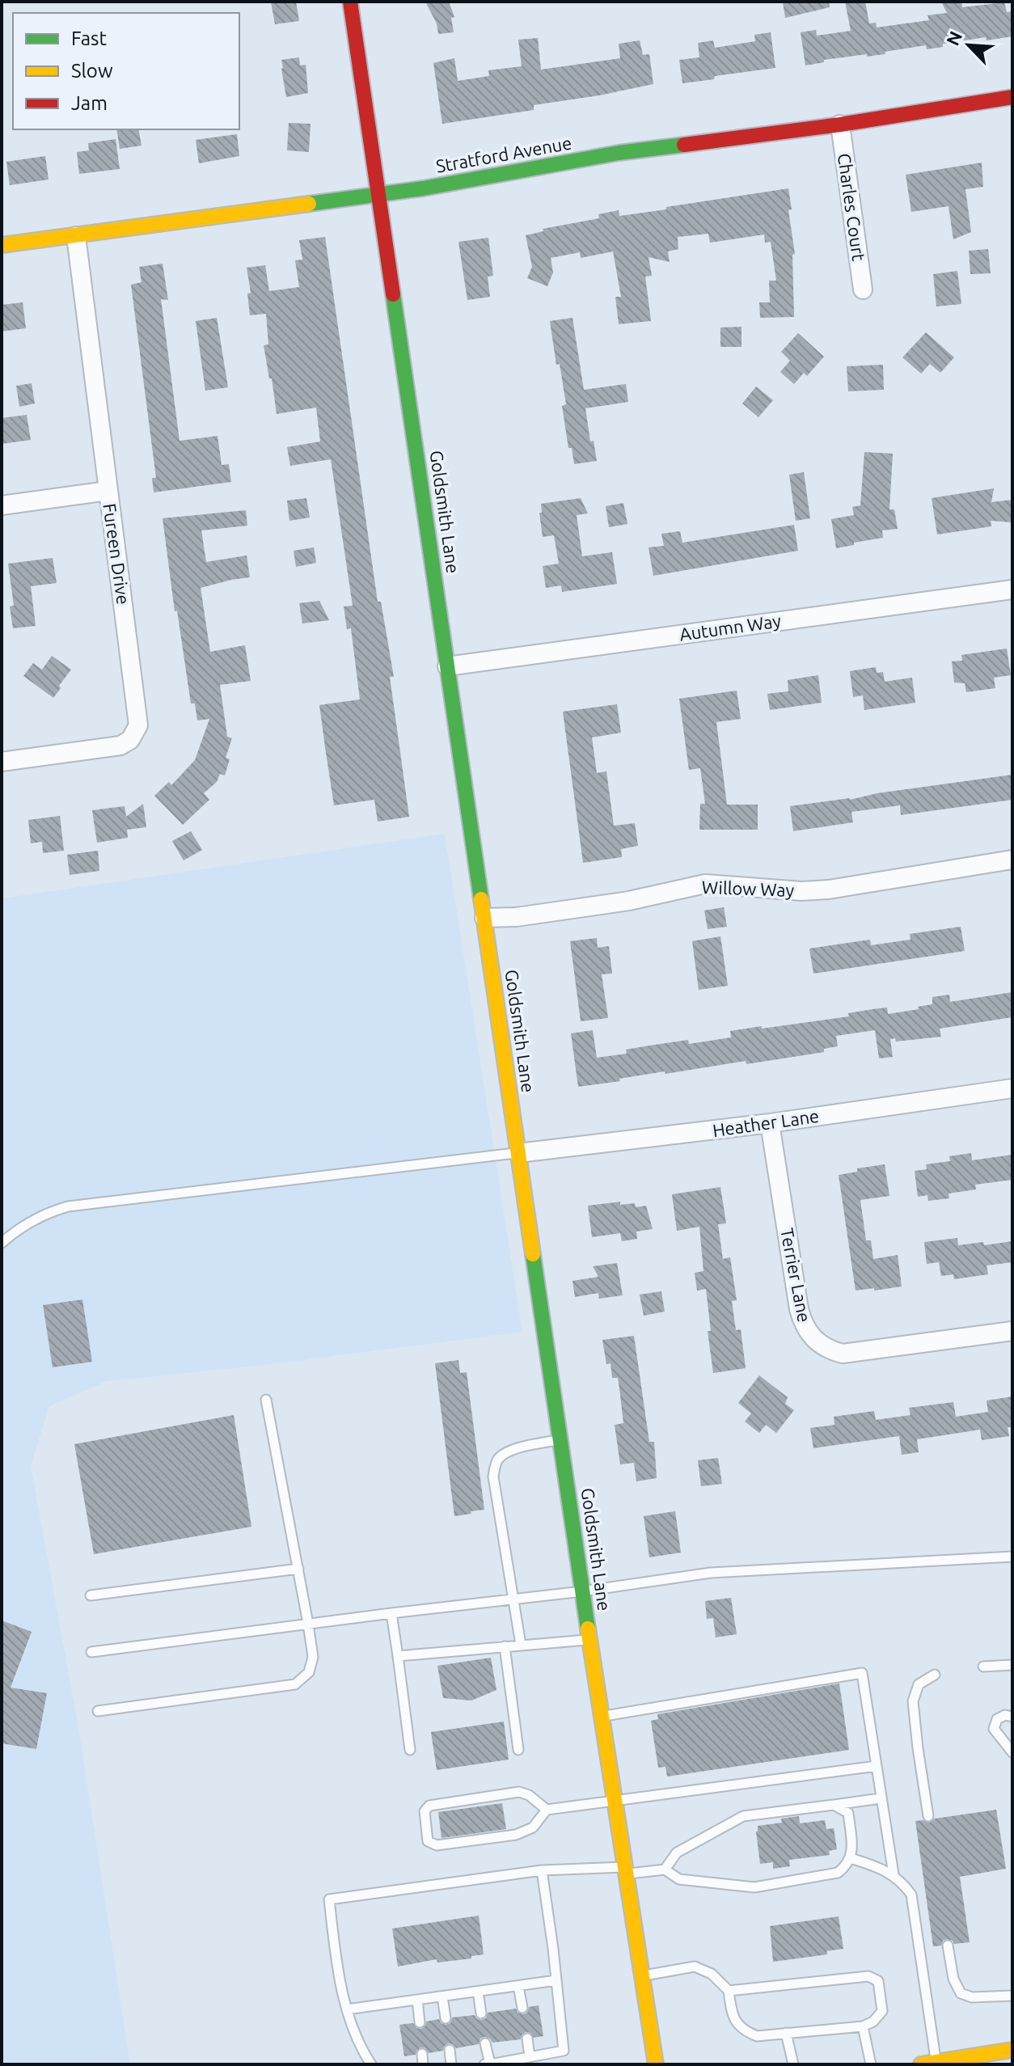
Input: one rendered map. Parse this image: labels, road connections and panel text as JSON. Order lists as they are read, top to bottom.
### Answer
{
  "streets": {
    "street": [
      "Stratford Avenue",
      "Charles Court",
      "Goldsmith Lane",
      "Fureen Drive",
      "Autumn Way",
      "Willow Way",
      "Heather Lane",
      "Terrier Lane"
    ]
  },
  "crossings": [
    ["Stratford Avenue", "Charles Court"],
    ["Stratford Avenue", "Goldsmith Lane"],
    ["Stratford Avenue", "Fureen Drive"],
    ["Goldsmith Lane", "Autumn Way"],
    ["Goldsmith Lane", "Willow Way"],
    ["Goldsmith Lane", "Heather Lane"],
    ["Heather Lane", "Terrier Lane"]
  ],
  "legend": ["Fast", "Slow", "Jam"],
  "north": "top left"
}
